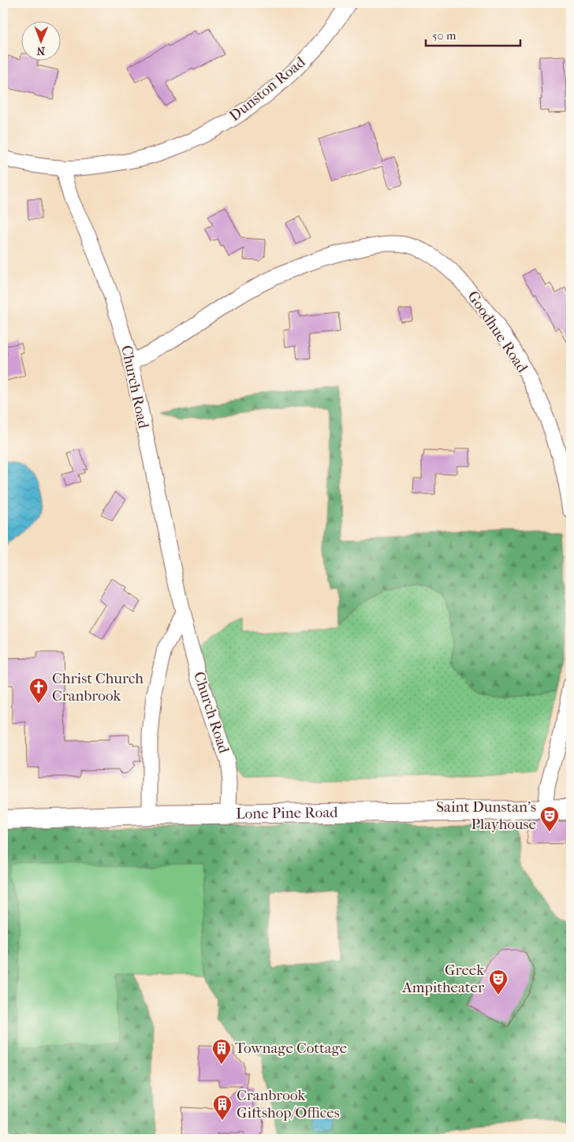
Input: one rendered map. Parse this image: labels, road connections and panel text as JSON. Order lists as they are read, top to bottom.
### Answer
{
  "streets": {
    "street": [
      "Dunston Road",
      "Goodhue Road",
      "Church Road",
      "Lone Pine Road"
    ]
  },
  "crossings": [
    ["Dunston Road", "Church Road"],
    ["Goodhue Road", "Church Road"],
    ["Church Road", "Lone Pine Road"]
  ],
  "places": {
    "church": ["Christ Church Cranbrook"],
    "theatre": ["Saint Dunstan's Playhouse", "Greek Ampitheater"],
    "building": ["Townage Cottage", "Cranbrook Giftshop/Offices"]
  },
  "scale_bar": "50 m",
  "north": "bottom"
}
